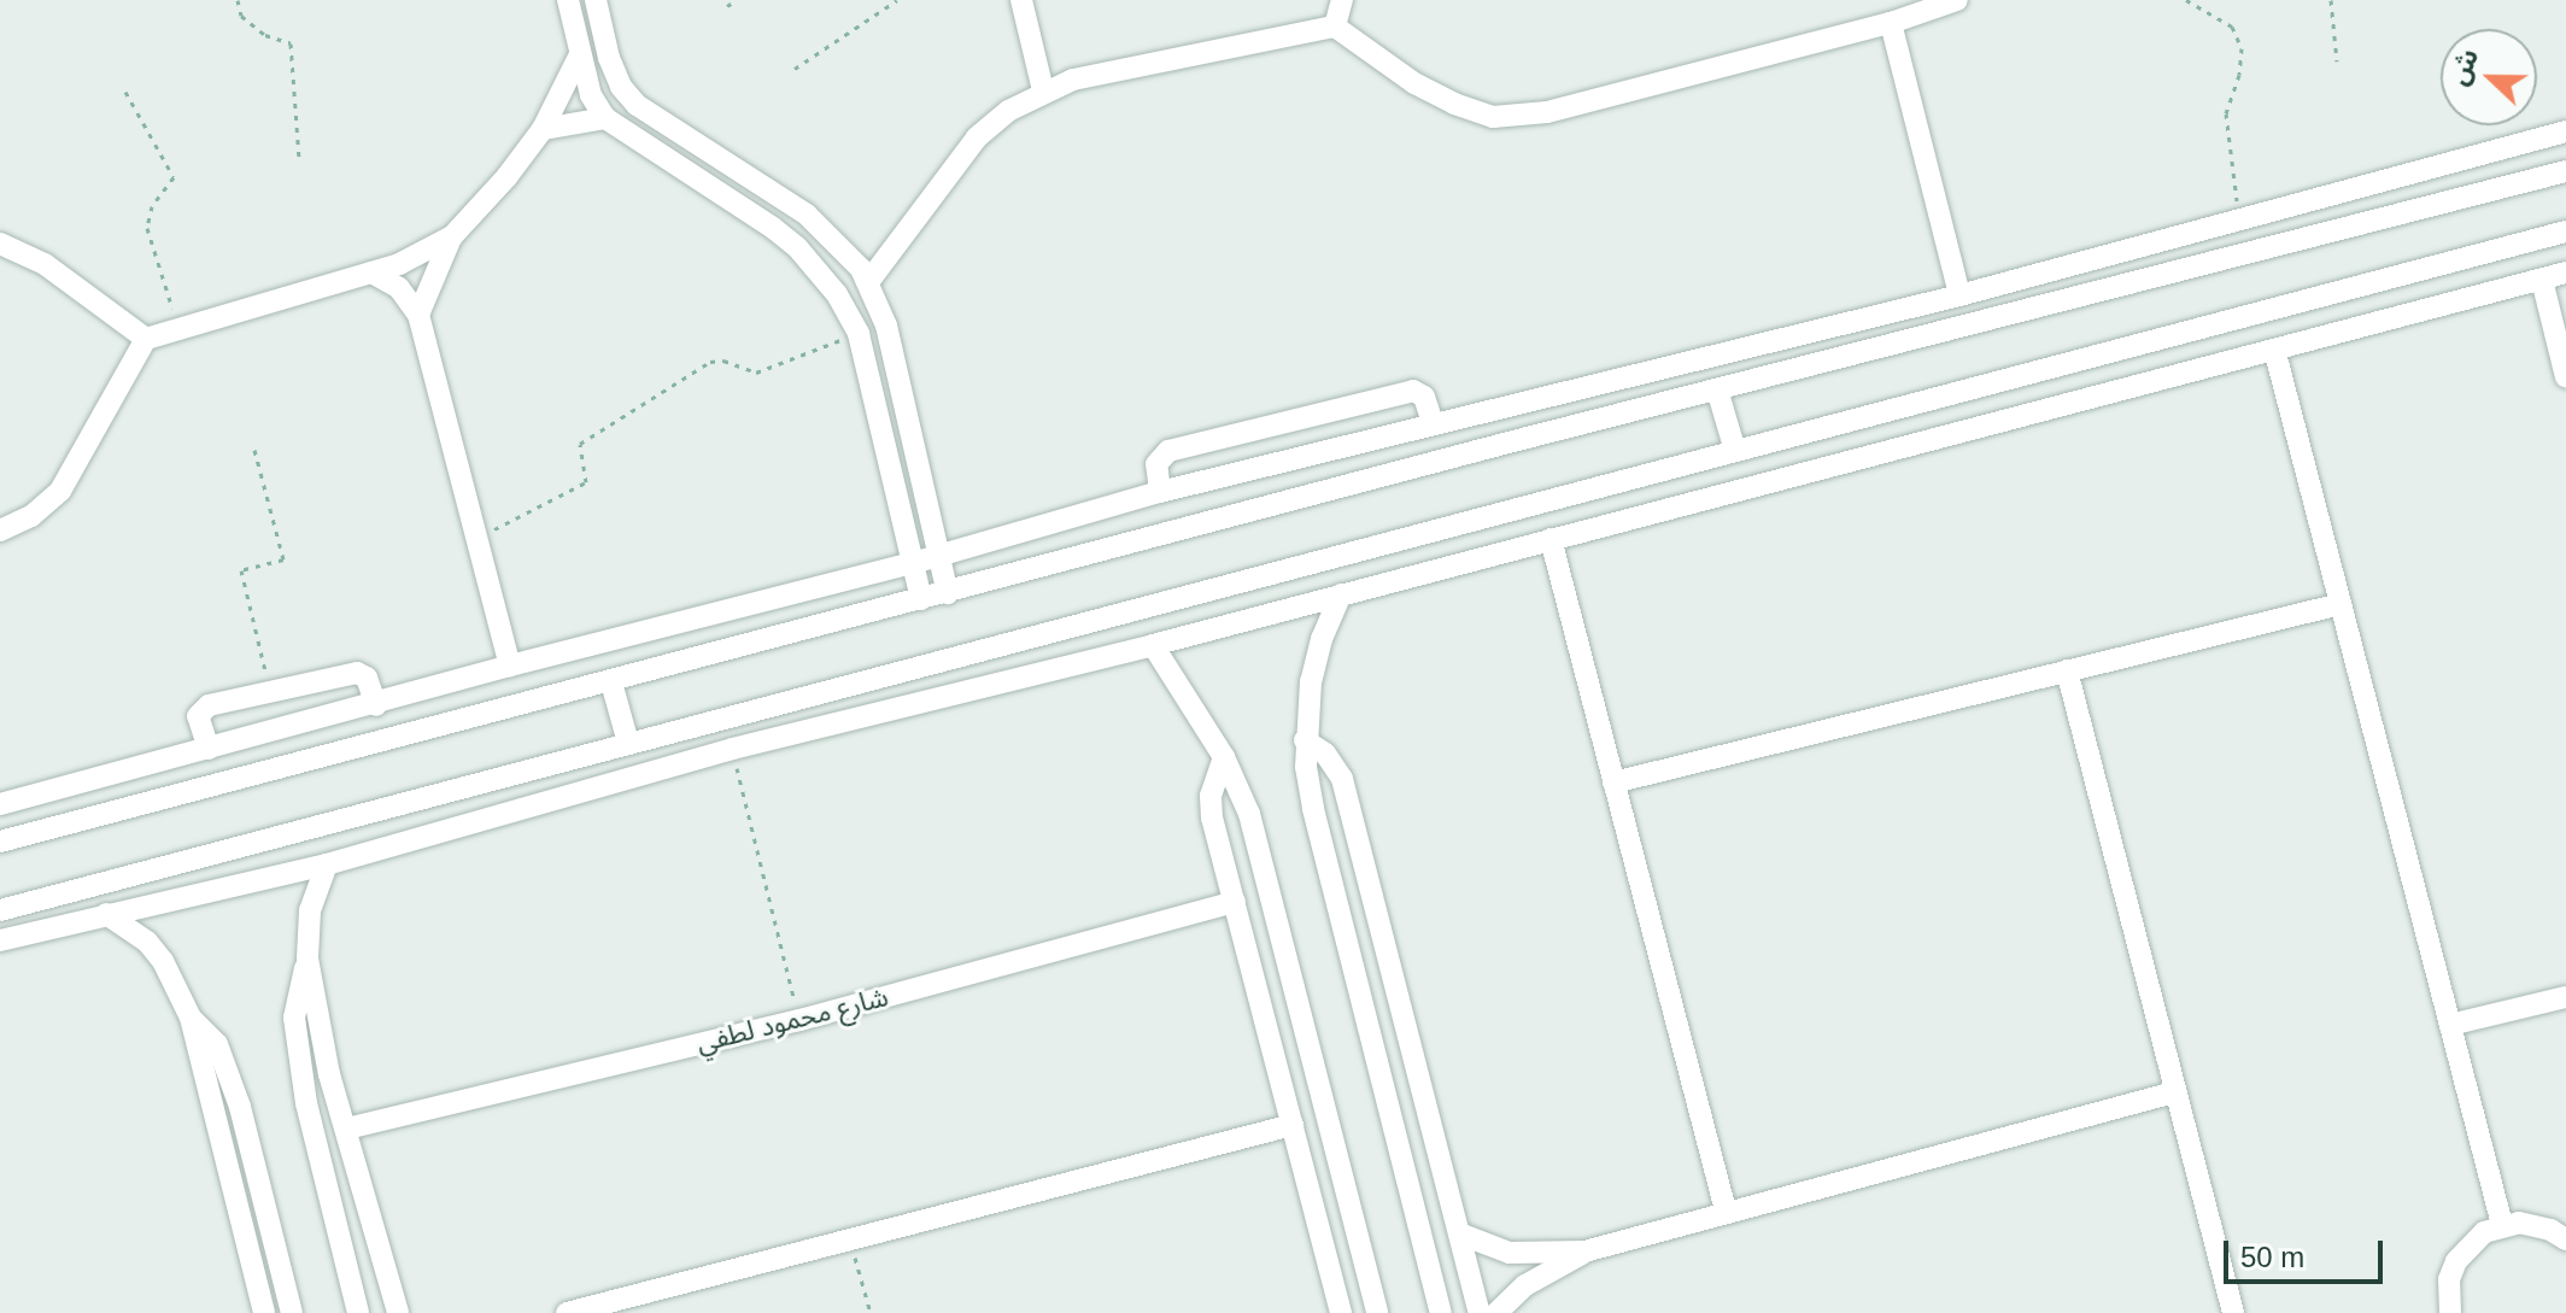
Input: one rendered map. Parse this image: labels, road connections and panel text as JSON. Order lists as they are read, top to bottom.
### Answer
{
  "streets": {
    "street": ["شارع محمود لطفي"]
  },
  "scale_bar": "50 m",
  "north": "left"
}
